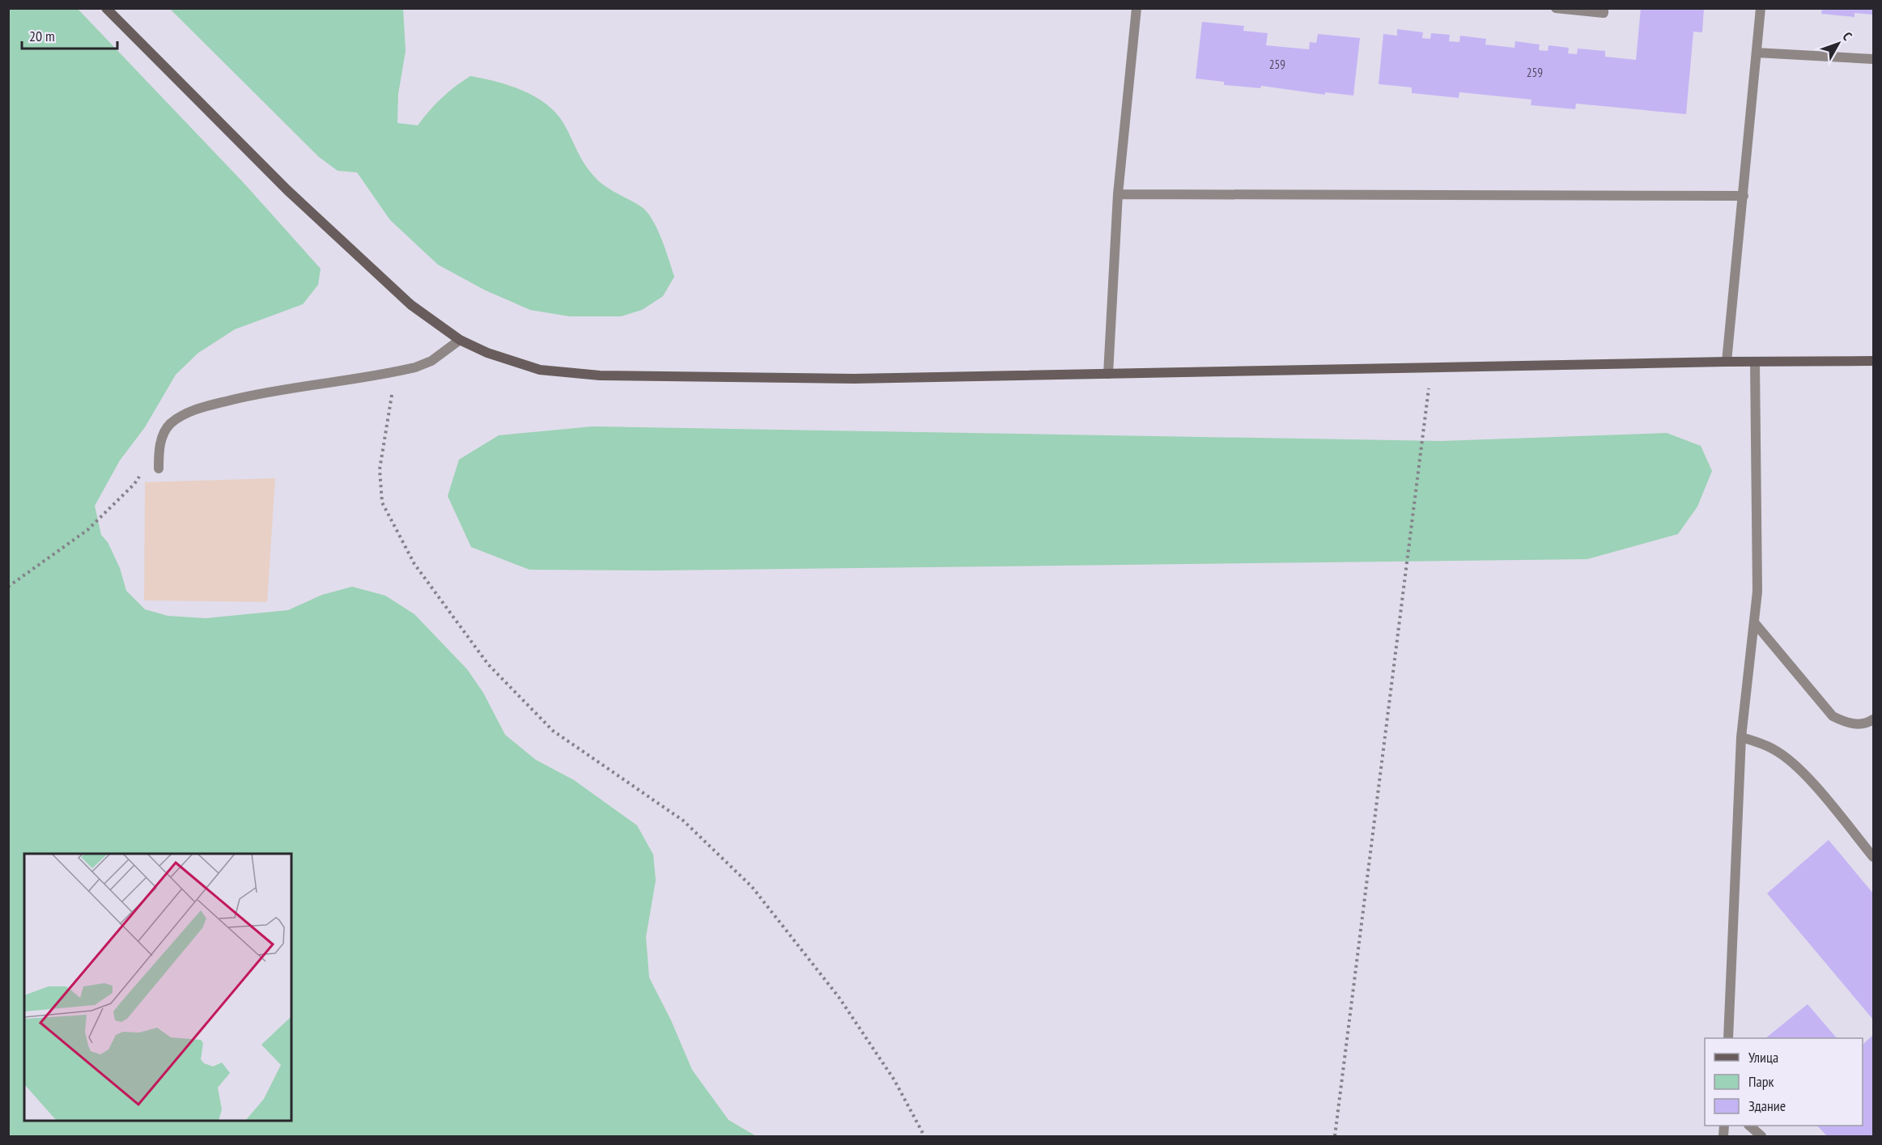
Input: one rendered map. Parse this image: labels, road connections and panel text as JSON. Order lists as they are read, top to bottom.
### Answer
{
  "house_numbers": ["259", "259"],
  "legend": ["Улица", "Парк", "Здание"],
  "scale_bar": "20 m",
  "north": "top right"
}
